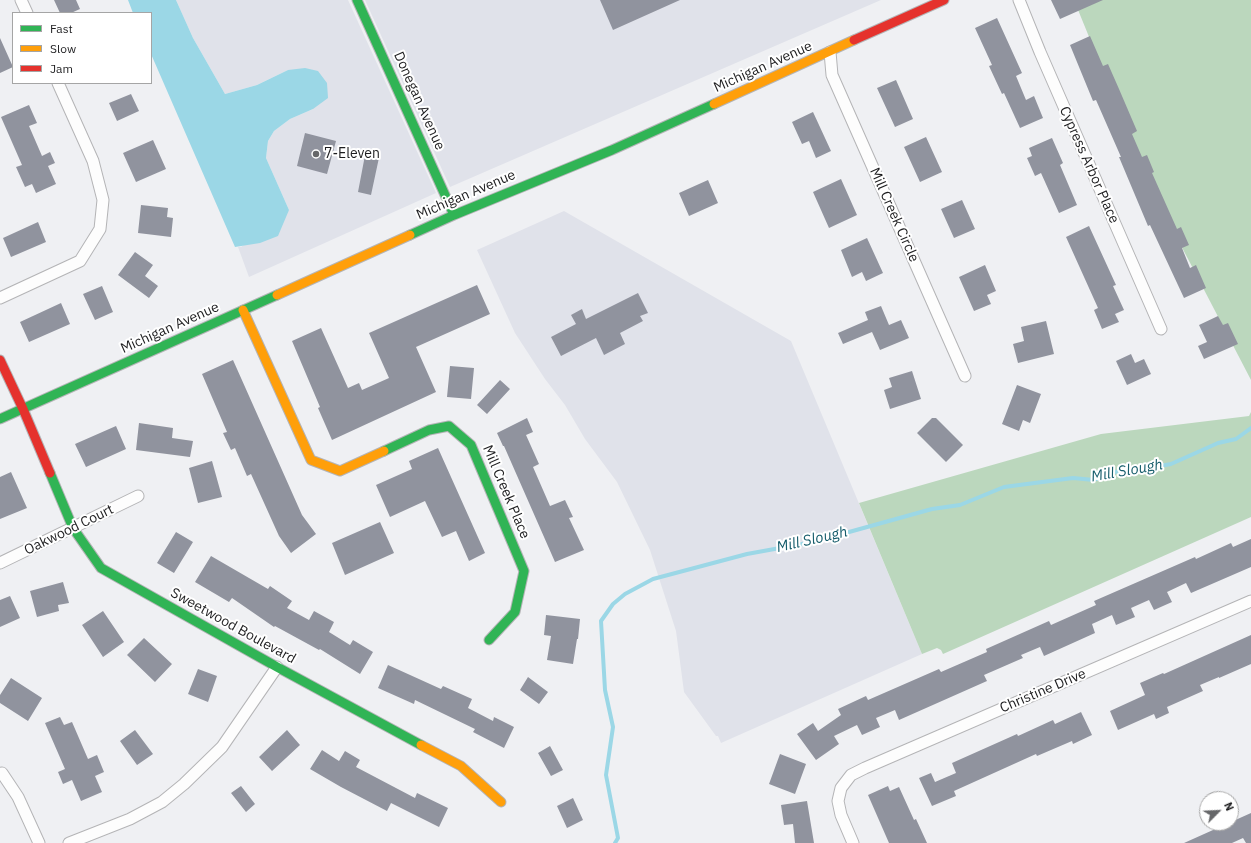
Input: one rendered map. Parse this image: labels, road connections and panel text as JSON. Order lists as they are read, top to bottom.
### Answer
{
  "streets": {
    "street": [
      "Michigan Avenue",
      "Donegan Avenue",
      "Cypress Arbor Place",
      "Mill Creek Circle",
      "Mill Creek Place",
      "Oakwood Court",
      "Sweetwood Boulevard",
      "Christine Drive"
    ]
  },
  "crossings": [
    ["Michigan Avenue", "Donegan Avenue"],
    ["Michigan Avenue", "Mill Creek Circle"],
    ["Michigan Avenue", "Mill Creek Place"],
    ["Michigan Avenue", "Sweetwood Boulevard"],
    ["Oakwood Court", "Sweetwood Boulevard"]
  ],
  "water": ["Mill Slough"],
  "places": ["7-Eleven"],
  "legend": ["Fast", "Slow", "Jam"],
  "north": "top right"
}
